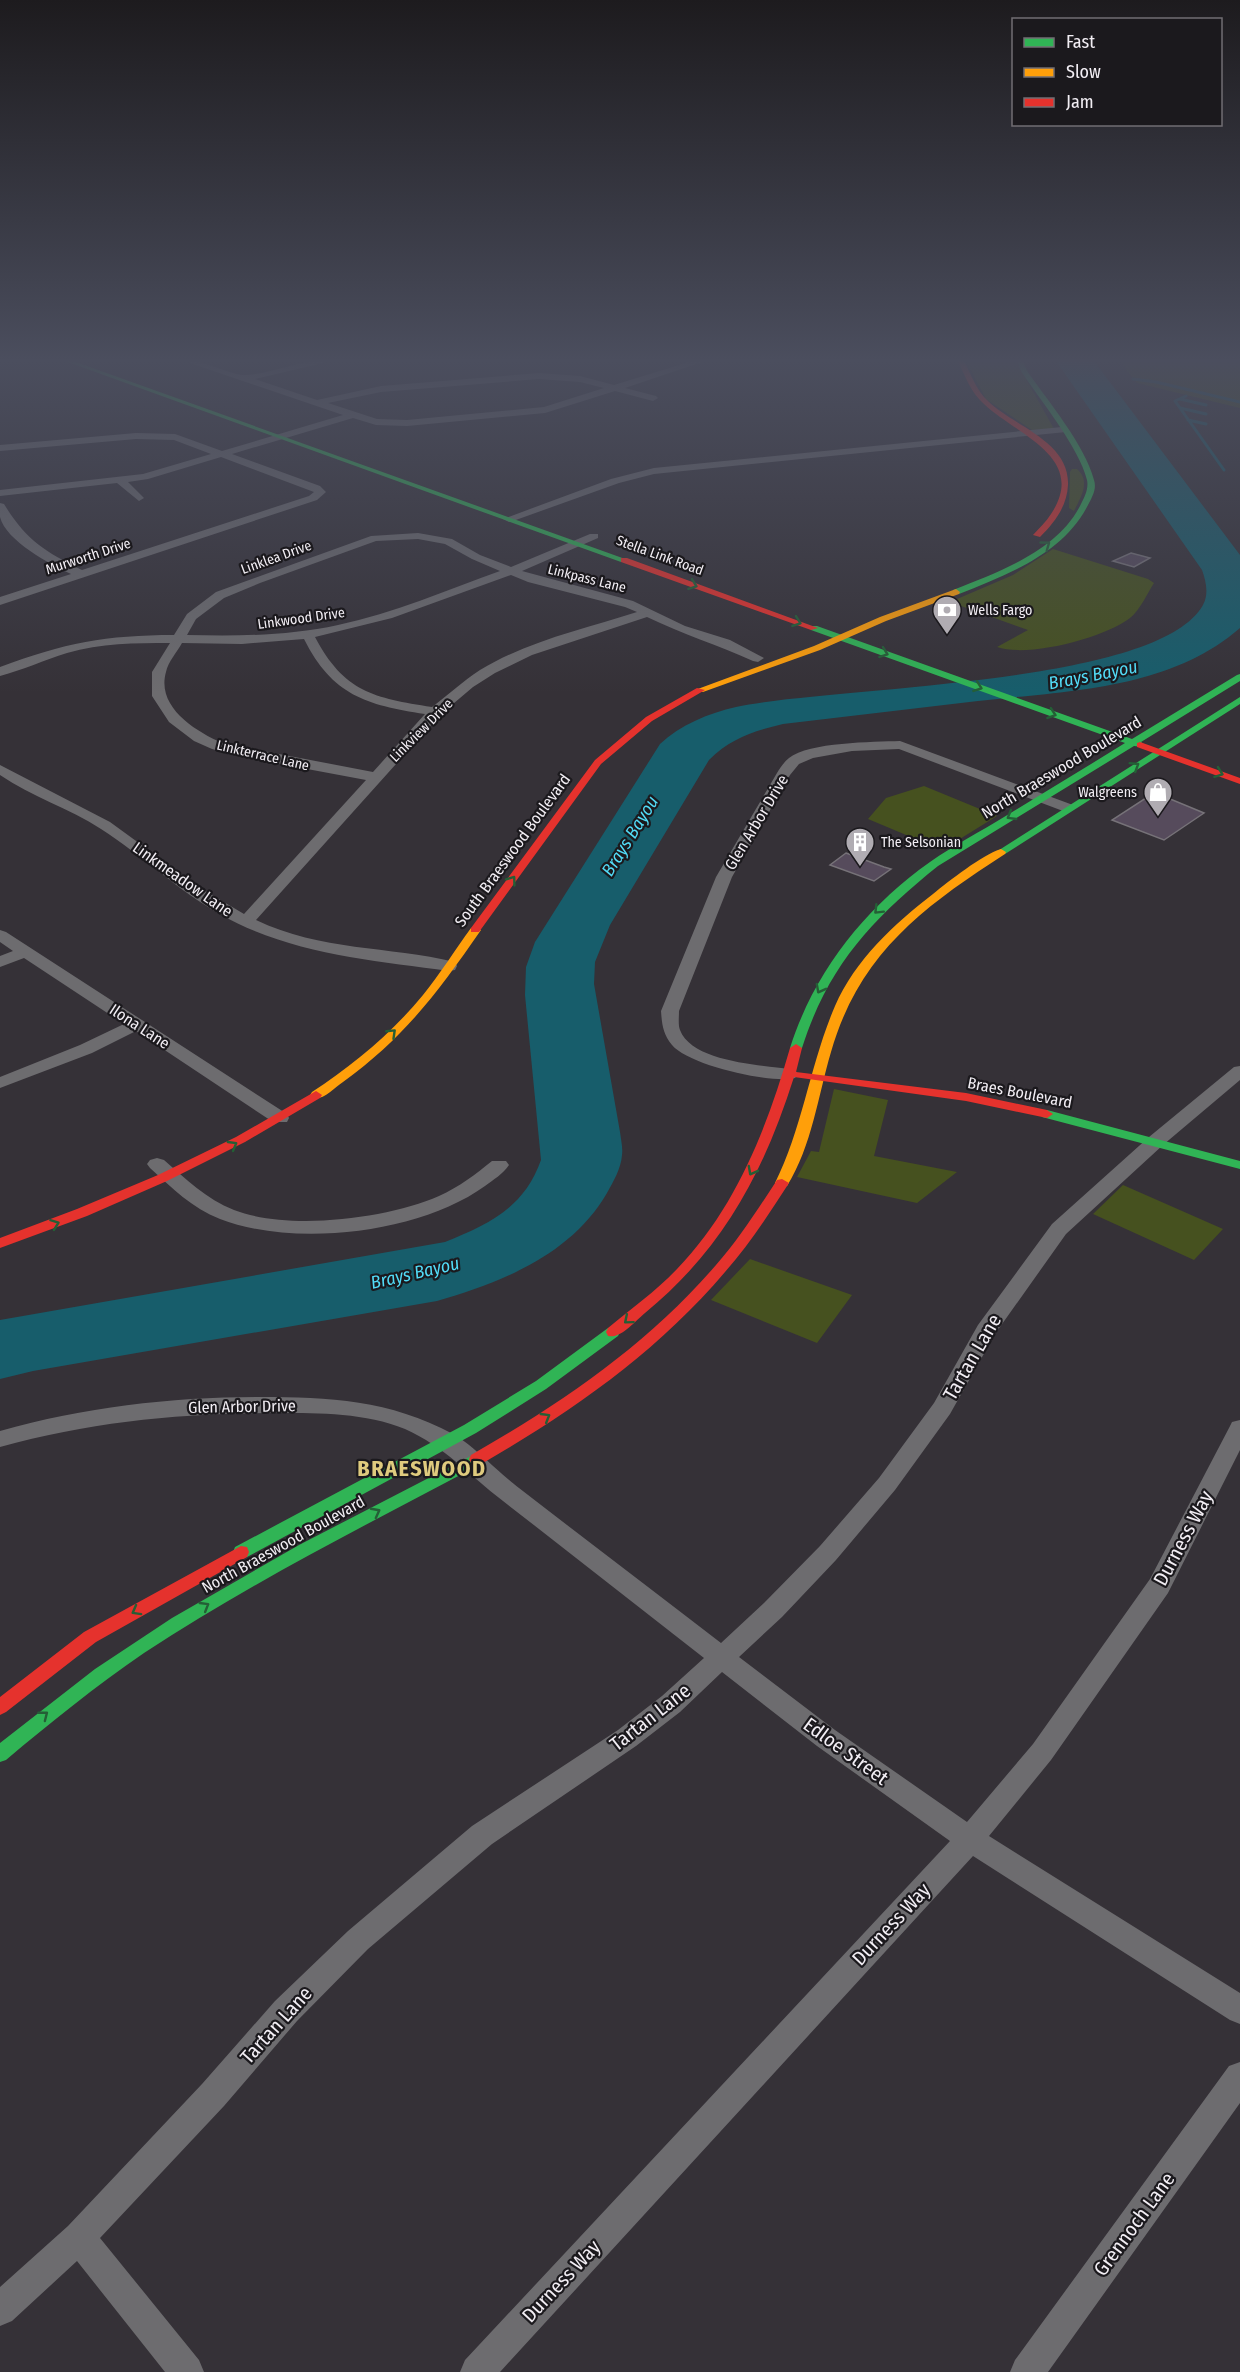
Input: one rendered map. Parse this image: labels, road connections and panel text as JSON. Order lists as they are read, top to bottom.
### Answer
{
  "streets": {
    "main road": [
      "Stella Link Road",
      "North Braeswood Boulevard",
      "South Braeswood Boulevard",
      "Braes Boulevard"
    ],
    "street": [
      "Murworth Drive",
      "Linklea Drive",
      "Linkpass Lane",
      "Linkwood Drive",
      "Linkview Drive",
      "Linkterrace Lane",
      "Glen Arbor Drive",
      "Linkmeadow Lane",
      "Ilona Lane",
      "Tartan Lane",
      "Durness Way",
      "Edloe Street",
      "Grennoch Lane"
    ]
  },
  "crossings": [
    ["Stella Link Road", "Linkwood Drive"],
    ["Stella Link Road", "North Braeswood Boulevard"],
    ["Stella Link Road", "South Braeswood Boulevard"],
    ["Linklea Drive", "Linkpass Lane"],
    ["Linklea Drive", "Linkwood Drive"],
    ["Linklea Drive", "Linkterrace Lane"],
    ["Linkpass Lane", "Linkwood Drive"],
    ["Linkpass Lane", "Linkview Drive"],
    ["Linkpass Lane", "South Braeswood Boulevard"],
    ["Linkwood Drive", "Linkterrace Lane"],
    ["Linkview Drive", "Linkterrace Lane"],
    ["Linkview Drive", "Linkmeadow Lane"],
    ["North Braeswood Boulevard", "Glen Arbor Drive"],
    ["North Braeswood Boulevard", "Braes Boulevard"],
    ["North Braeswood Boulevard", "Edloe Street"],
    ["Glen Arbor Drive", "Braes Boulevard"],
    ["Glen Arbor Drive", "Edloe Street"],
    ["South Braeswood Boulevard", "Linkmeadow Lane"],
    ["South Braeswood Boulevard", "Ilona Lane"],
    ["Braes Boulevard", "Tartan Lane"],
    ["Tartan Lane", "Edloe Street"],
    ["Durness Way", "Edloe Street"]
  ],
  "one_way": ["South Braeswood Boulevard"],
  "districts": ["BRAESWOOD"],
  "water": ["Brays Bayou"],
  "places": {
    "bank": ["Wells Fargo"],
    "shop": ["Walgreens"],
    "building": ["The Selsonian"]
  },
  "legend": ["Fast", "Slow", "Jam"]
}
